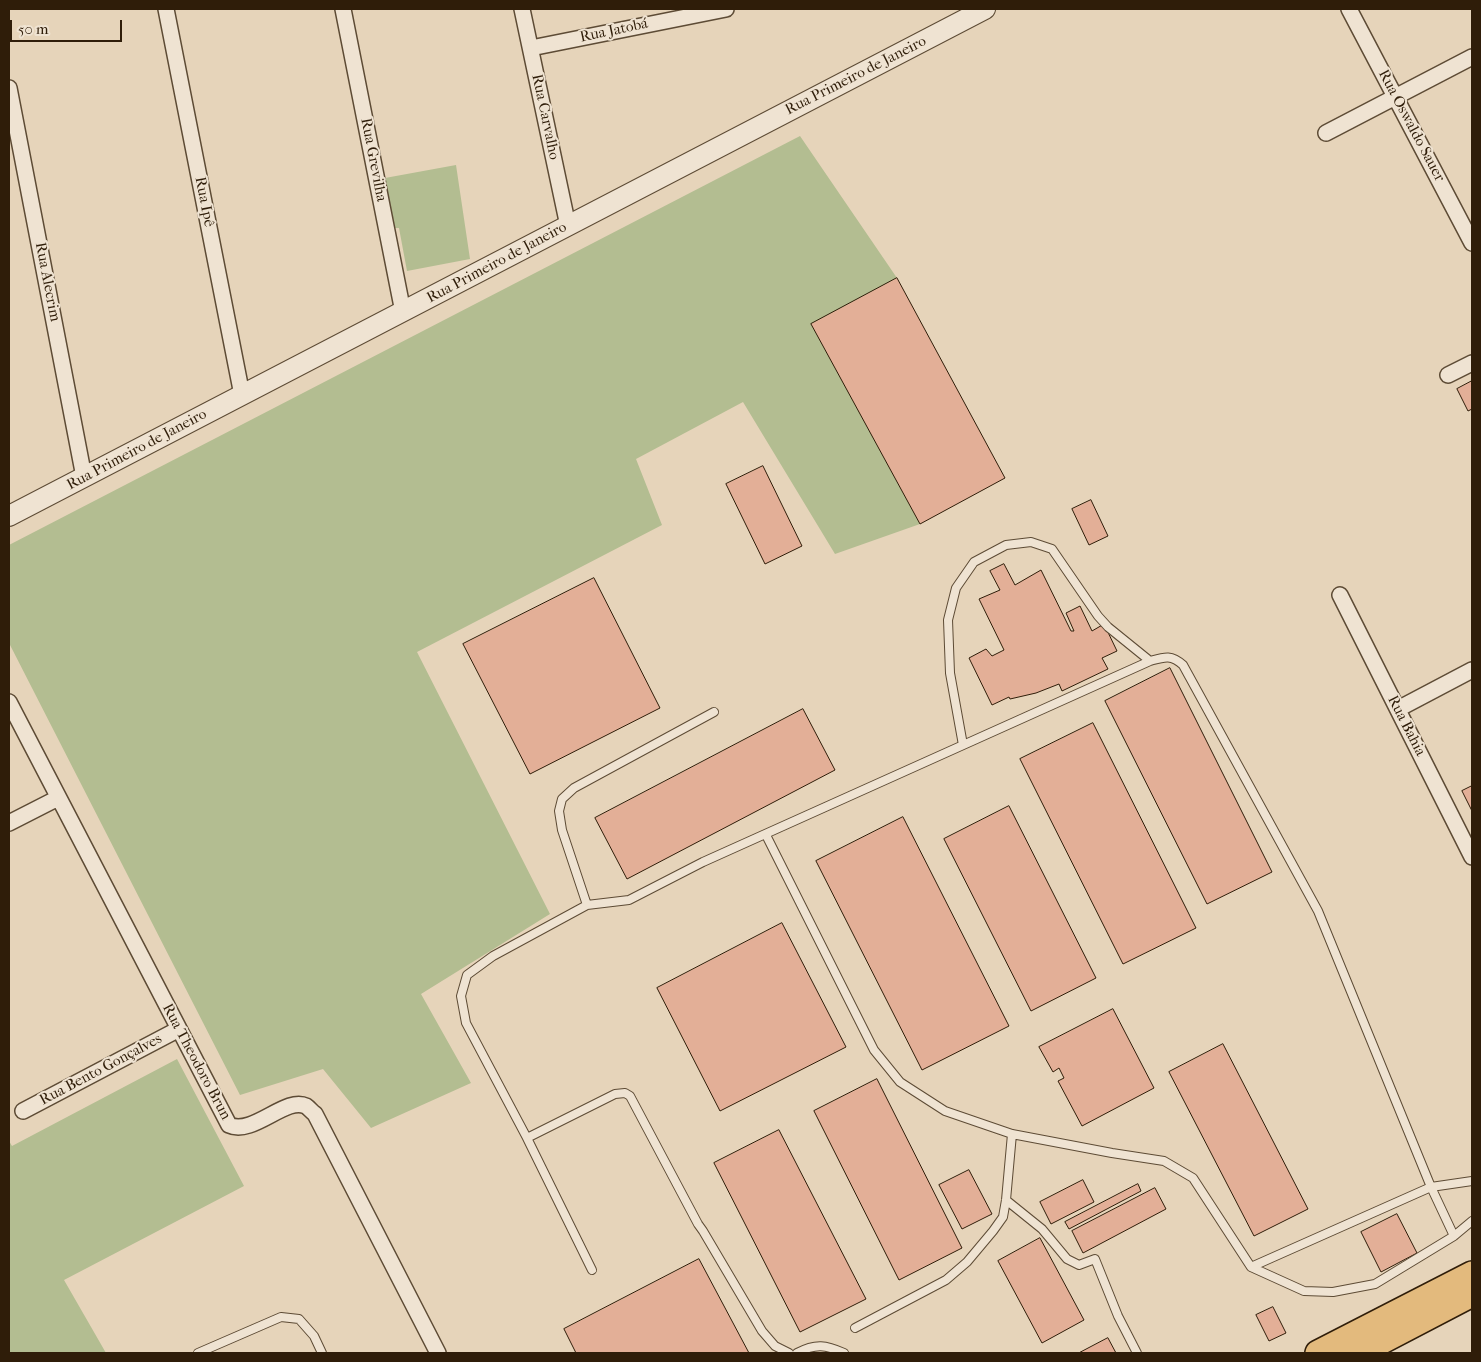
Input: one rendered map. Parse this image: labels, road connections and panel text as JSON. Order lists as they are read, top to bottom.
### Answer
{
  "streets": {
    "street": [
      "Rua Jatobá",
      "Rua Primeiro de Janeiro",
      "Rua Carvalho",
      "Rua Oswaldo Sauer",
      "Rua Grevilha",
      "Rua Ipê",
      "Rua Alecrim",
      "Rua Bahia",
      "Rua Theodoro Brun",
      "Rua Bento Gonçalves"
    ]
  },
  "crossings": [
    ["Rua Jatobá", "Rua Carvalho"],
    ["Rua Primeiro de Janeiro", "Rua Carvalho"],
    ["Rua Primeiro de Janeiro", "Rua Grevilha"],
    ["Rua Primeiro de Janeiro", "Rua Ipê"],
    ["Rua Primeiro de Janeiro", "Rua Alecrim"],
    ["Rua Theodoro Brun", "Rua Bento Gonçalves"]
  ],
  "scale_bar": "50 m"
}
